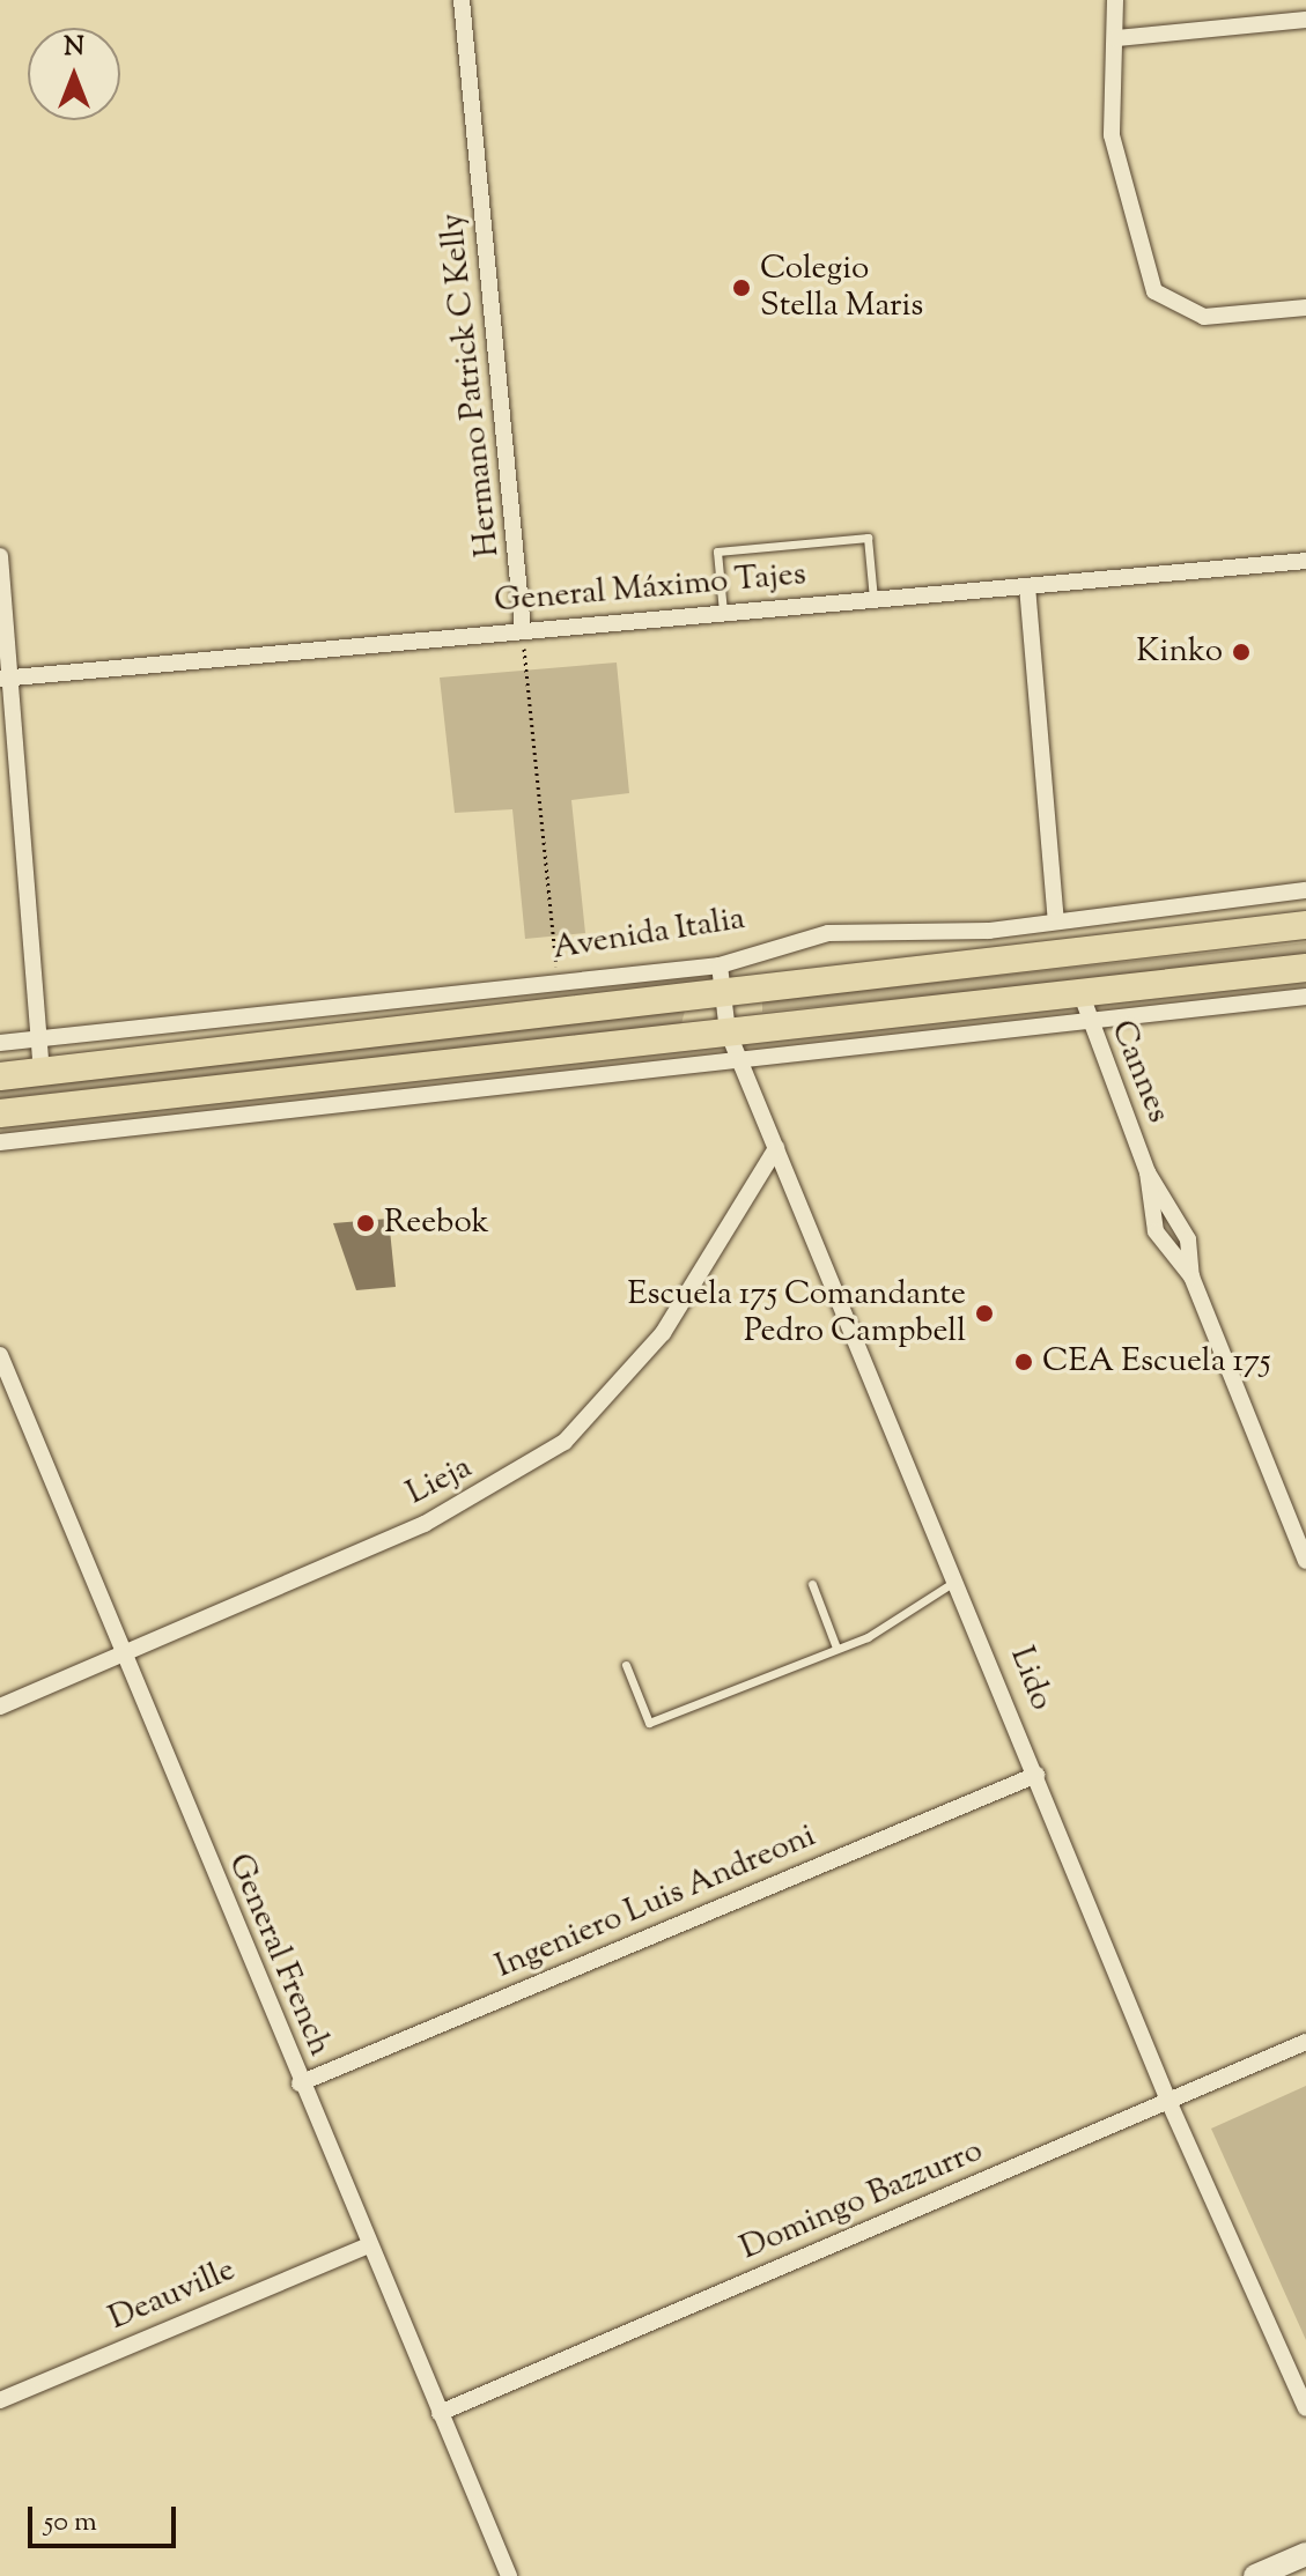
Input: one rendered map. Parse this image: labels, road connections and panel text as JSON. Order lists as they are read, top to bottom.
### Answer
{
  "streets": {
    "main road": ["Avenida Italia"],
    "street": [
      "Hermano Patrick C Kelly",
      "General Máximo Tajes",
      "Cannes",
      "Lieja",
      "Lido",
      "Ingeniero Luis Andreoni",
      "General French",
      "Domingo Bazzurro",
      "Deauville"
    ]
  },
  "crossings": [
    ["Hermano Patrick C Kelly", "General Máximo Tajes"],
    ["Avenida Italia", "Lido"],
    ["Lieja", "Lido"],
    ["Lieja", "General French"],
    ["Lido", "Ingeniero Luis Andreoni"],
    ["Lido", "Domingo Bazzurro"],
    ["Ingeniero Luis Andreoni", "General French"],
    ["General French", "Domingo Bazzurro"],
    ["General French", "Deauville"]
  ],
  "places": [
    "Colegio Stella Maris",
    "Kinko",
    "Reebok",
    "Escuela 175 Comandante Pedro Campbell",
    "CEA Escuela 175"
  ],
  "scale_bar": "50 m",
  "north": "top"
}
